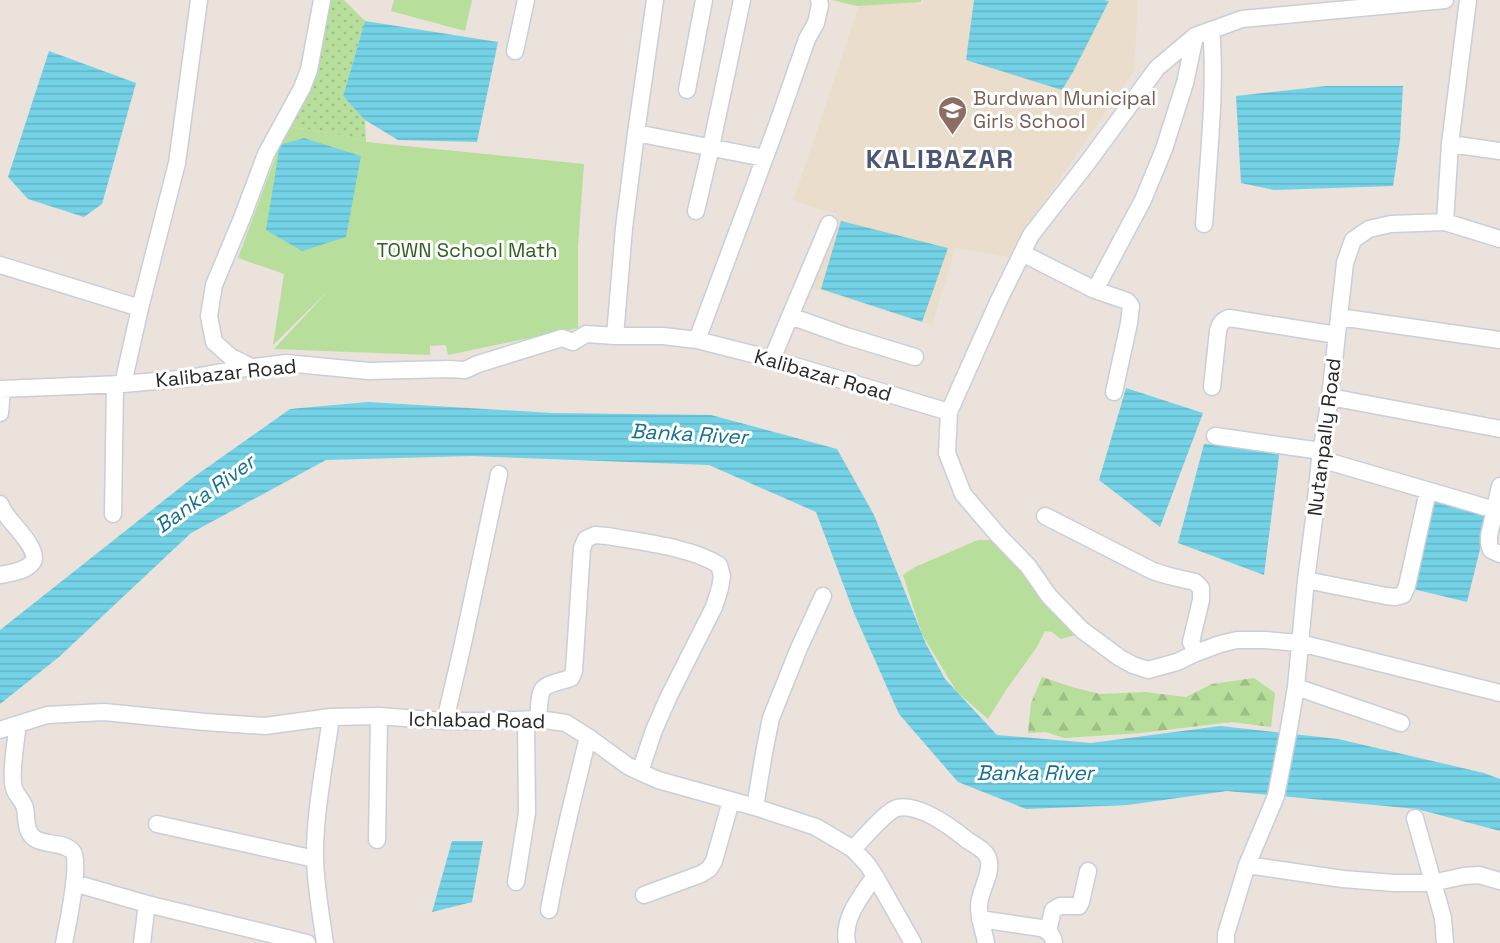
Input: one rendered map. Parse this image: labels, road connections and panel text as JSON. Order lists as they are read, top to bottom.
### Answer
{
  "streets": {
    "street": ["Kalibazar Road", "Nutanpally Road", "Ichlabad Road"]
  },
  "districts": ["KALIBAZAR"],
  "water": ["Banka River"],
  "parks": ["TOWN School Math"],
  "places": {
    "school or university": ["Burdwan Municipal Girls School"]
  }
}
